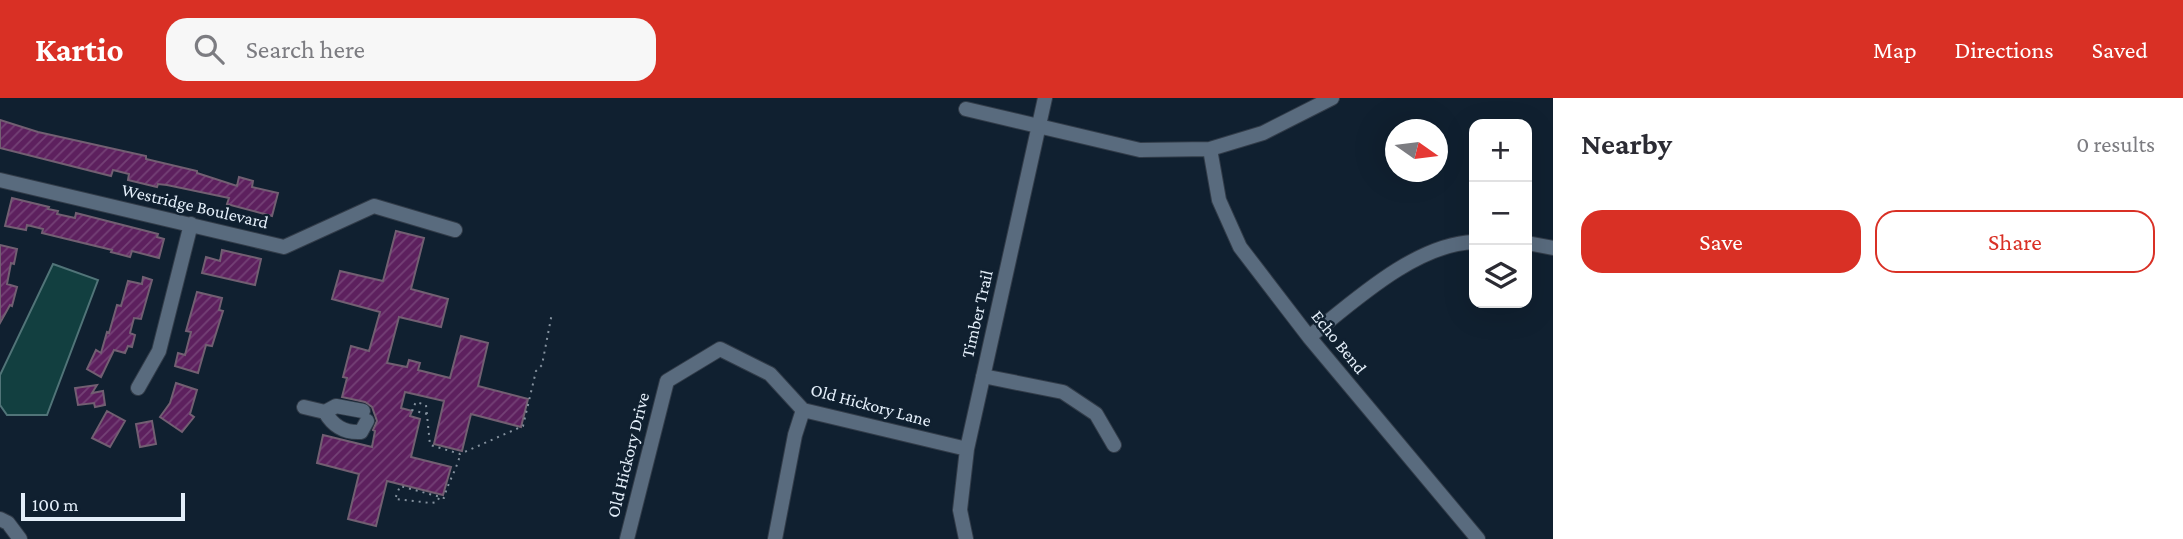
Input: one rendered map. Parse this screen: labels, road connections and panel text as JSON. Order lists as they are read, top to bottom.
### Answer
{
  "streets": {
    "street": [
      "Westridge Boulevard",
      "Timber Trail",
      "Echo Bend",
      "Old Hickory Lane",
      "Old Hickory Drive"
    ]
  },
  "crossings": [
    ["Timber Trail", "Old Hickory Lane"],
    ["Old Hickory Lane", "Old Hickory Drive"]
  ],
  "scale_bar": "100 m",
  "north": "right",
  "page": {
    "header": "Kartio",
    "search": "Search here",
    "nav": ["Map", "Directions", "Saved"],
    "heading": ["Nearby", "0 results"],
    "map_buttons": ["+", "−"],
    "buttons": ["Save", "Share"],
    "scale": "100 m"
  }
}
